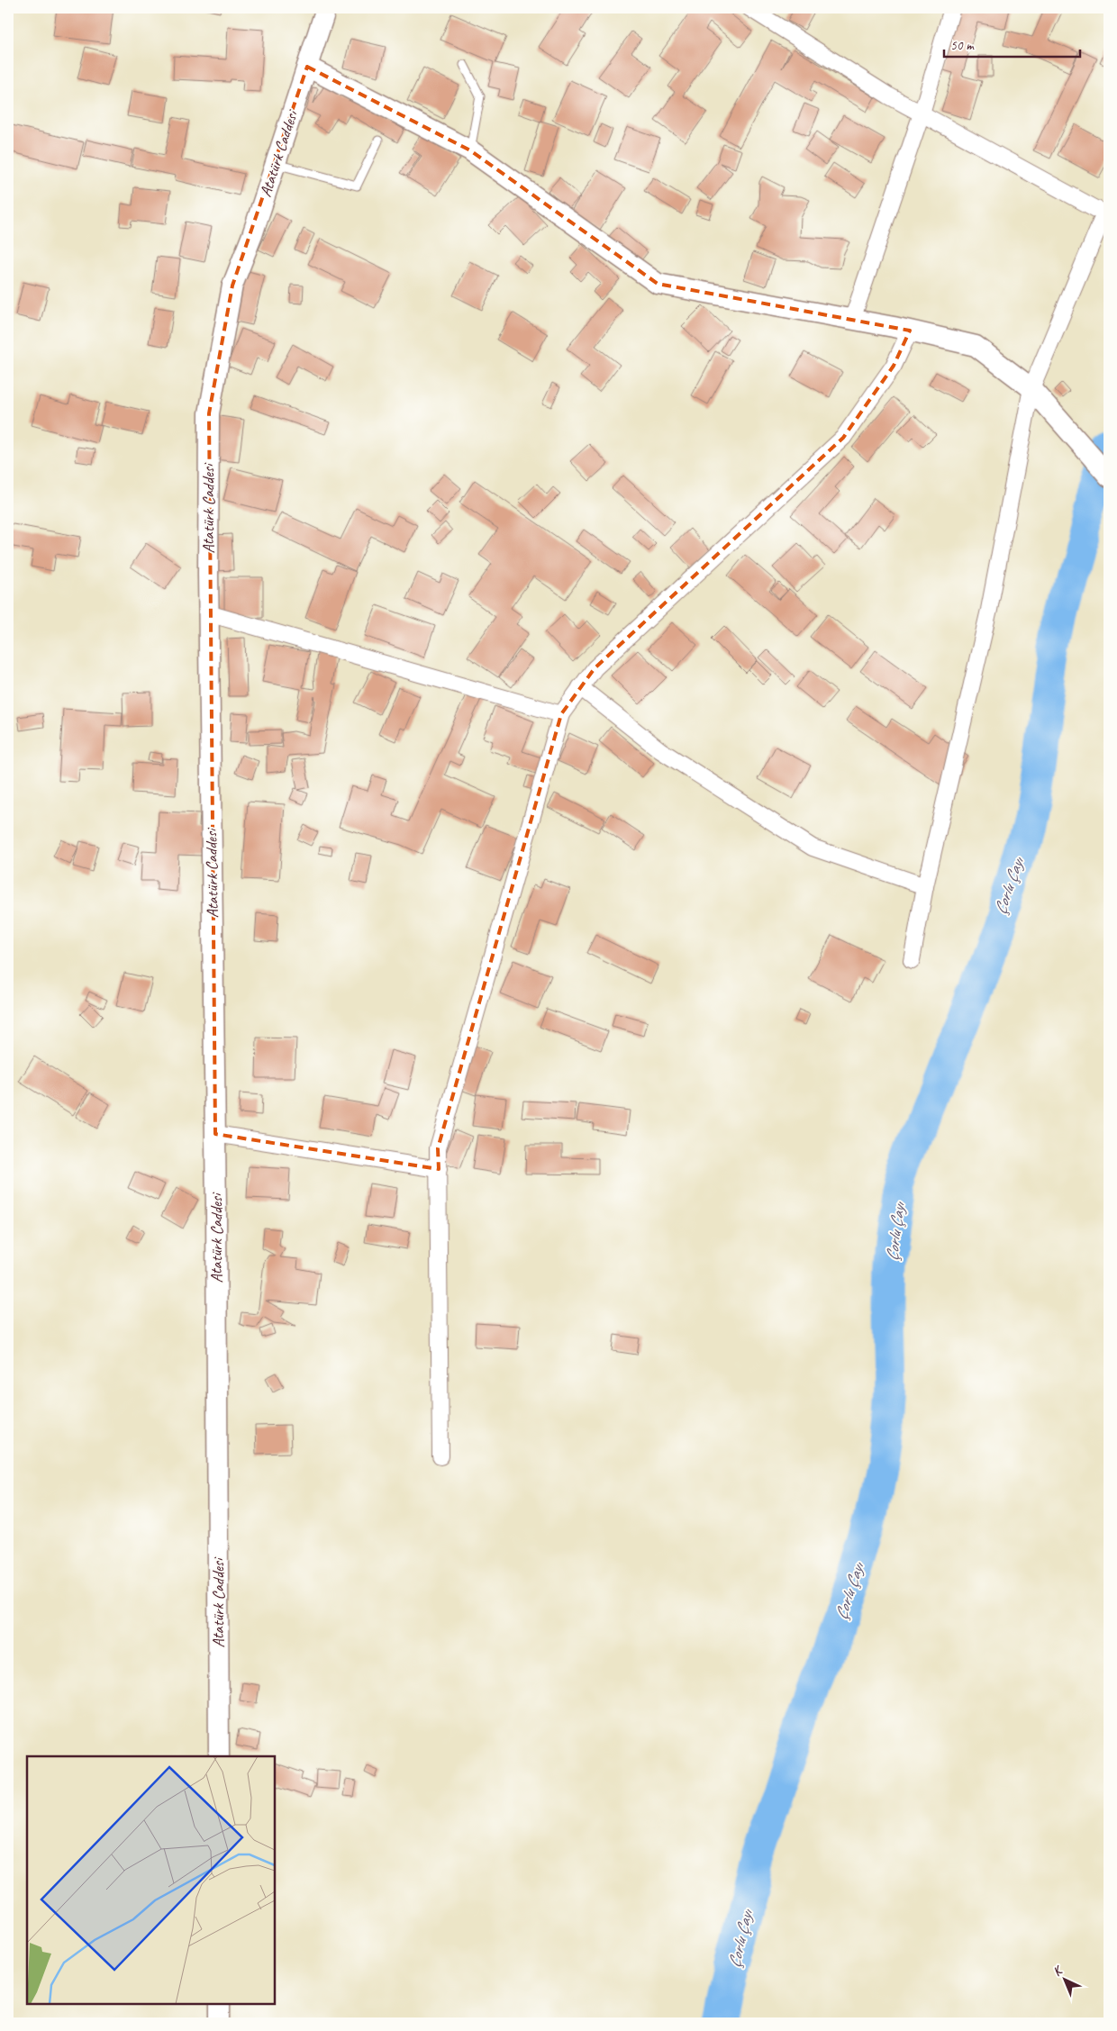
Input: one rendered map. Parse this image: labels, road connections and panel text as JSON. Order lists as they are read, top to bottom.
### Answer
{
  "streets": {
    "street": ["Atatürk Caddesi"]
  },
  "water": ["Çorlu Çayı"],
  "scale_bar": "50 m",
  "north": "top left"
}
